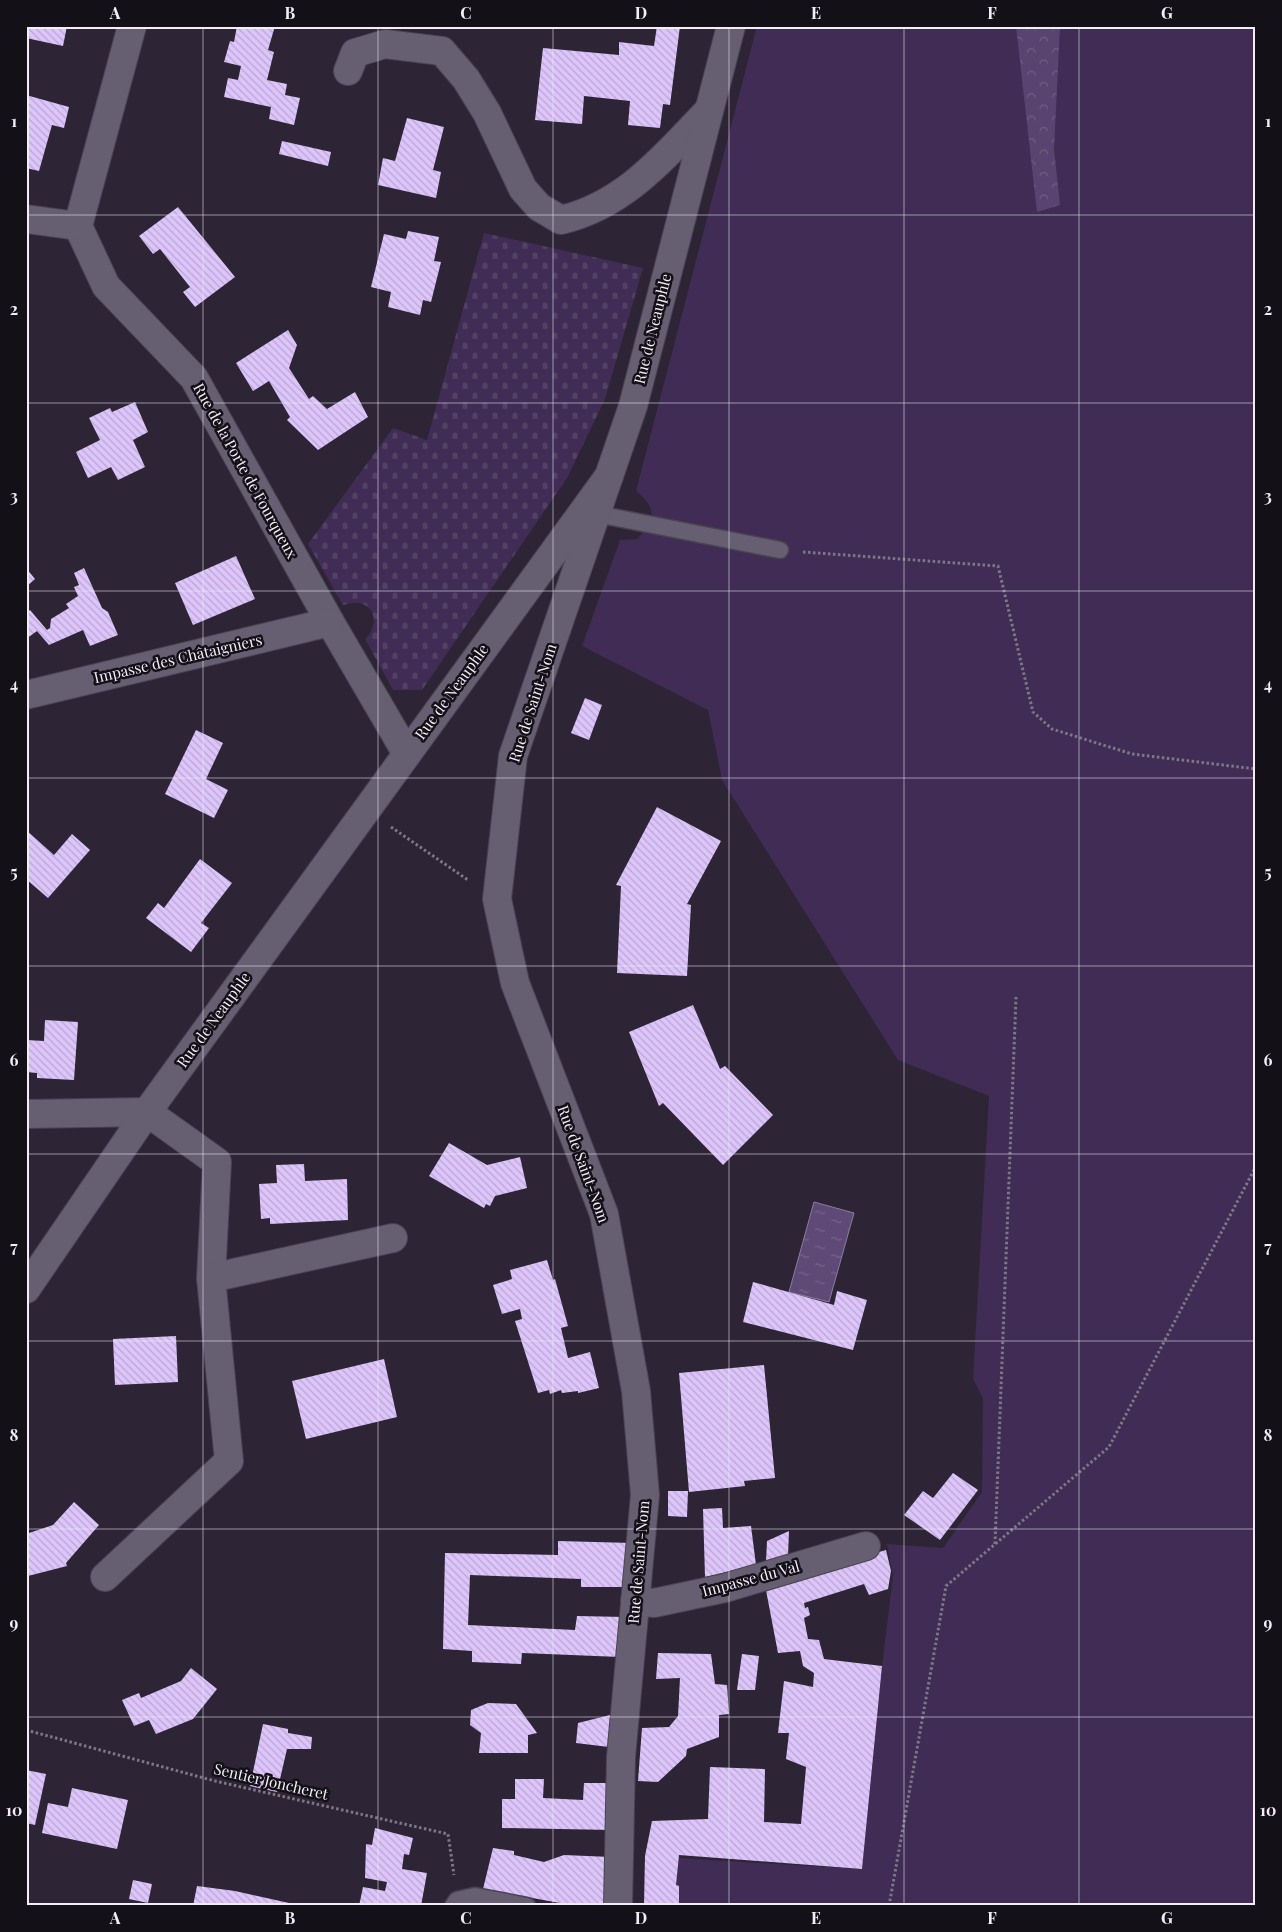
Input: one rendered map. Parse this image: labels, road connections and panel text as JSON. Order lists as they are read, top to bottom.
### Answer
{
  "streets": {
    "street": [
      "Rue de Neauphle",
      "Rue de la Porte de Fourqueux",
      "Impasse des Châtaigniers",
      "Rue de Saint-Nom",
      "Impasse du Val"
    ],
    "path": ["Sentier Joncheret"]
  },
  "crossings": [
    ["Rue de Neauphle", "Rue de la Porte de Fourqueux"],
    ["Rue de Neauphle", "Rue de Saint-Nom"],
    ["Rue de la Porte de Fourqueux", "Impasse des Châtaigniers"],
    ["Rue de Saint-Nom", "Impasse du Val"]
  ],
  "grid": {
    "columns": [
      "A",
      "B",
      "C",
      "D",
      "E",
      "F",
      "G"
    ],
    "rows": [
      "1",
      "2",
      "3",
      "4",
      "5",
      "6",
      "7",
      "8",
      "9",
      "10"
    ]
  }
}
